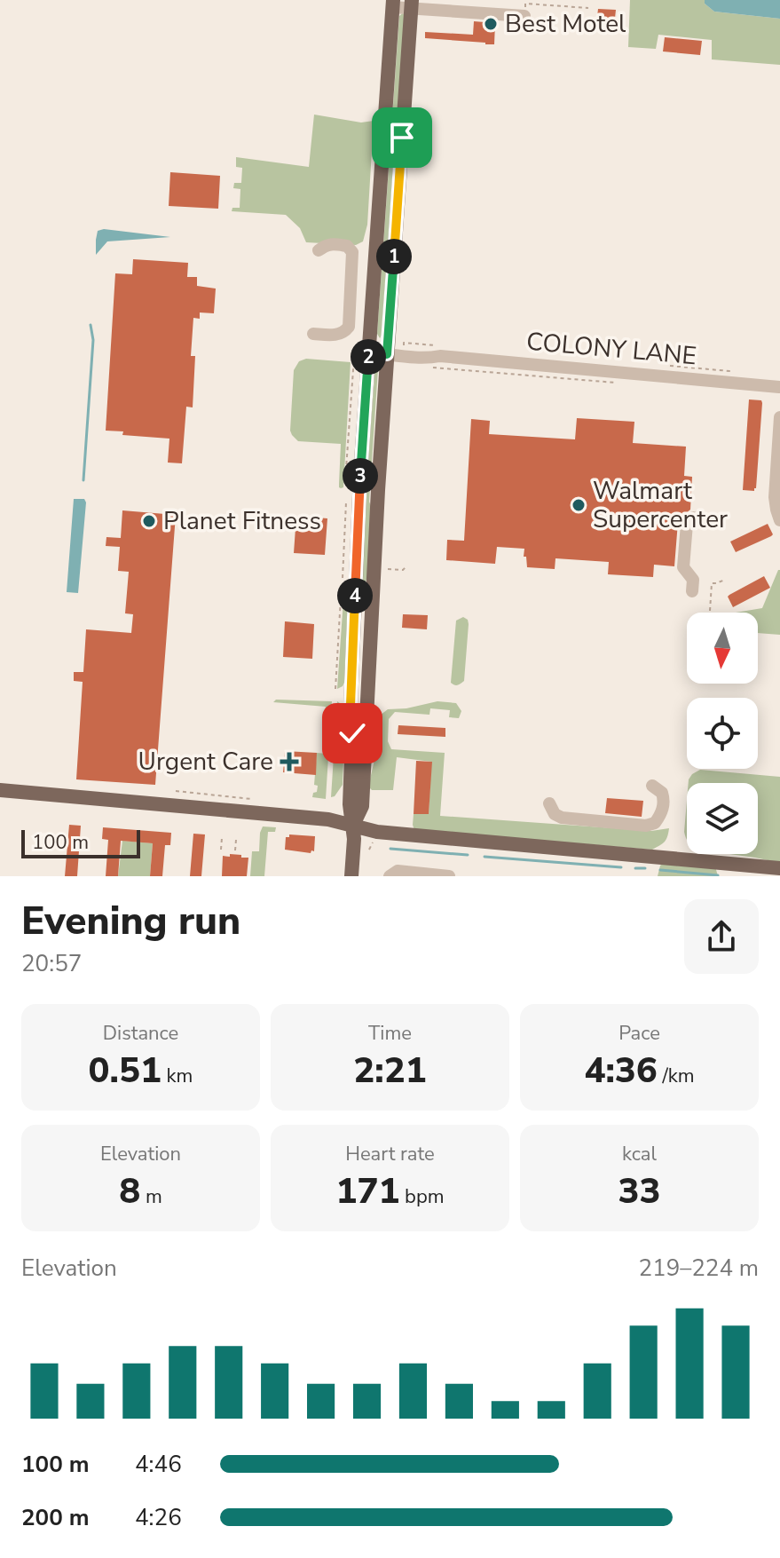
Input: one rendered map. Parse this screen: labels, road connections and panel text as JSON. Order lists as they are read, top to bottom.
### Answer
{
  "streets": {
    "street": ["COLONY LANE"]
  },
  "places": {
    "other": ["Best Motel", "Walmart Supercenter", "Planet Fitness"],
    "health": ["Urgent Care"]
  },
  "scale_bar": "100 m",
  "north": "bottom",
  "page": {
    "pins": [
      "1",
      "2",
      "3",
      "4"
    ],
    "scale": "100 m",
    "heading": ["Evening run", "20:57"],
    "stats": [
      ["Distance", "0.51 km"],
      ["Time", "2:21"],
      ["Pace", "4:36 /km"],
      ["Elevation", "8 m"],
      ["Heart rate", "171 bpm"],
      ["kcal", "33"]
    ],
    "chart": ["Elevation", "219–224 m"],
    "list": [
      {
        "name": "100 m",
        "note": "4:46"
      },
      {
        "name": "200 m",
        "note": "4:26"
      }
    ]
  }
}
